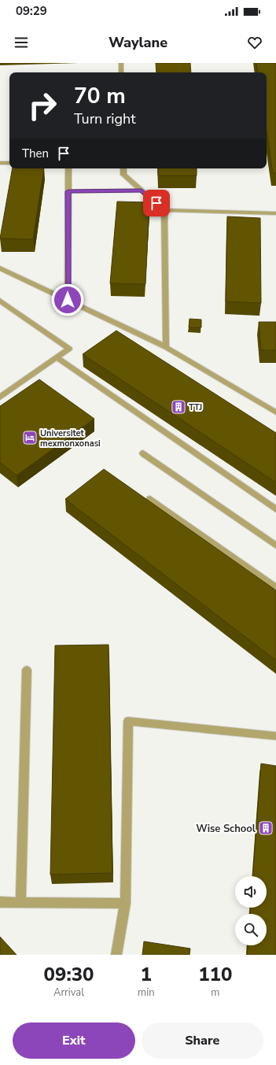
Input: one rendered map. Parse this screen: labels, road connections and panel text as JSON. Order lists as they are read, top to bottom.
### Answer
{
  "places": {
    "building": ["TTJ", "Wise School"],
    "hotel": ["Universitet mexmonxonasi"]
  },
  "page": {
    "status": "09:29",
    "header": "Waylane",
    "turn": ["70 m", "Turn right"],
    "then": "Then",
    "eta": [
      "09:30",
      "Arrival",
      "1",
      "min",
      "110",
      "m"
    ],
    "buttons": ["Exit", "Share"]
  }
}
